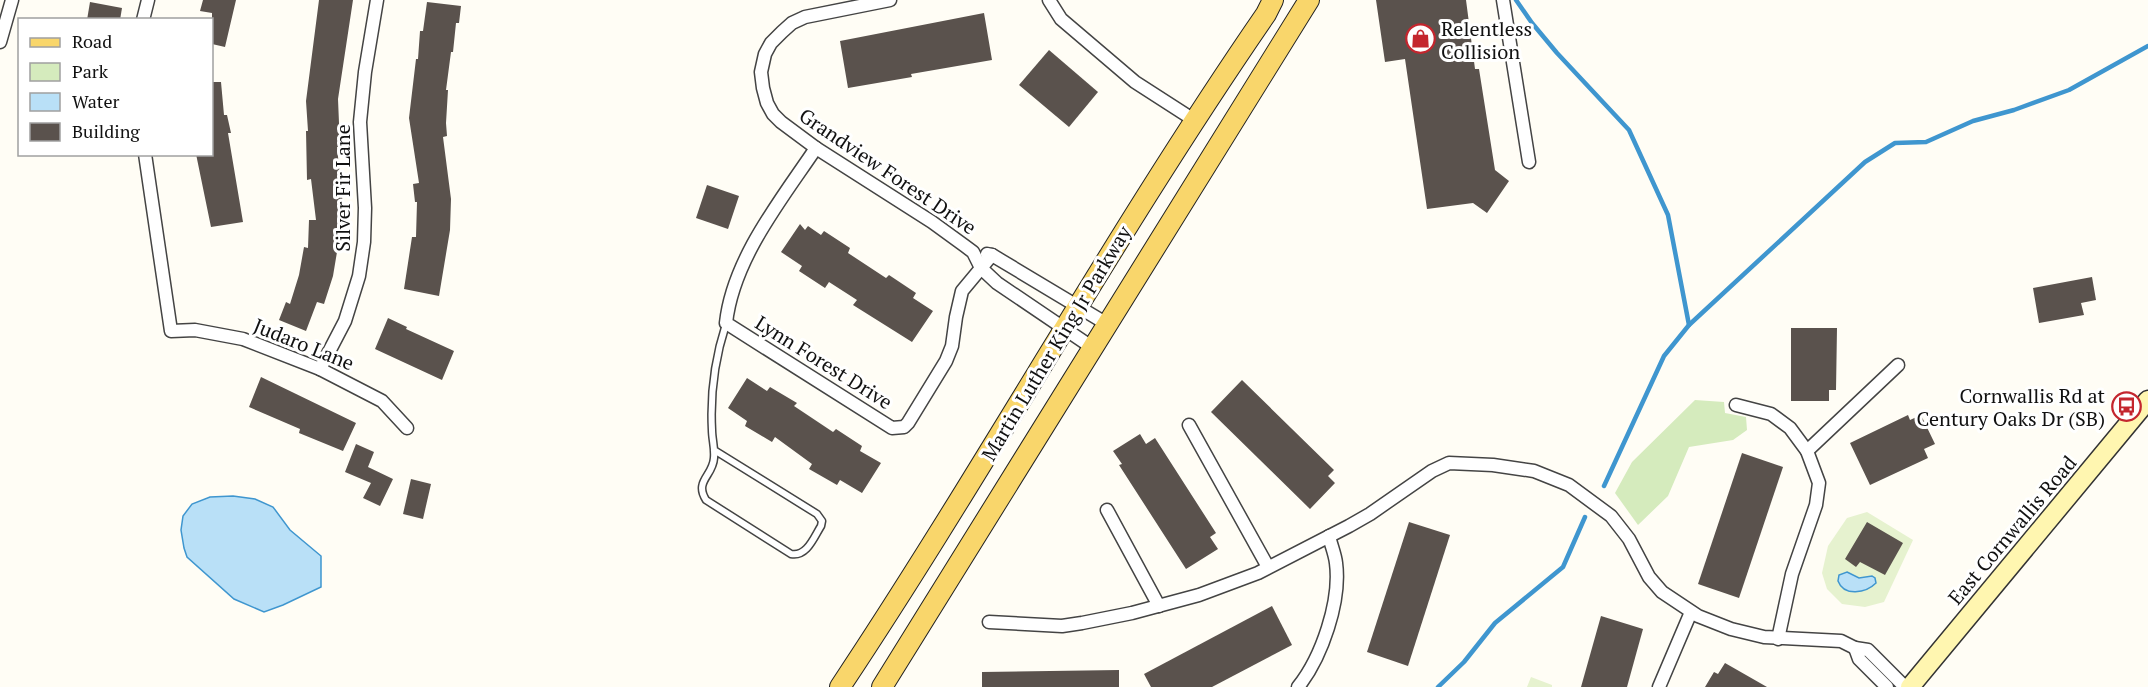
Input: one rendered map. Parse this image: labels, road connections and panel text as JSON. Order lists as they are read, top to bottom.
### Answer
{
  "streets": {
    "main road": ["Martin Luther King Jr Parkway"],
    "street": [
      "Grandview Forest Drive",
      "Silver Fir Lane",
      "Judaro Lane",
      "Lynn Forest Drive",
      "East Cornwallis Road"
    ]
  },
  "crossings": [
    ["Grandview Forest Drive", "Martin Luther King Jr Parkway"],
    ["Grandview Forest Drive", "Lynn Forest Drive"],
    ["Silver Fir Lane", "Judaro Lane"]
  ],
  "places": {
    "shop": ["Relentless Collision"],
    "bus stop": ["Cornwallis Rd at Century Oaks Dr (SB)"]
  },
  "legend": [
    "Road",
    "Park",
    "Water",
    "Building"
  ]
}
